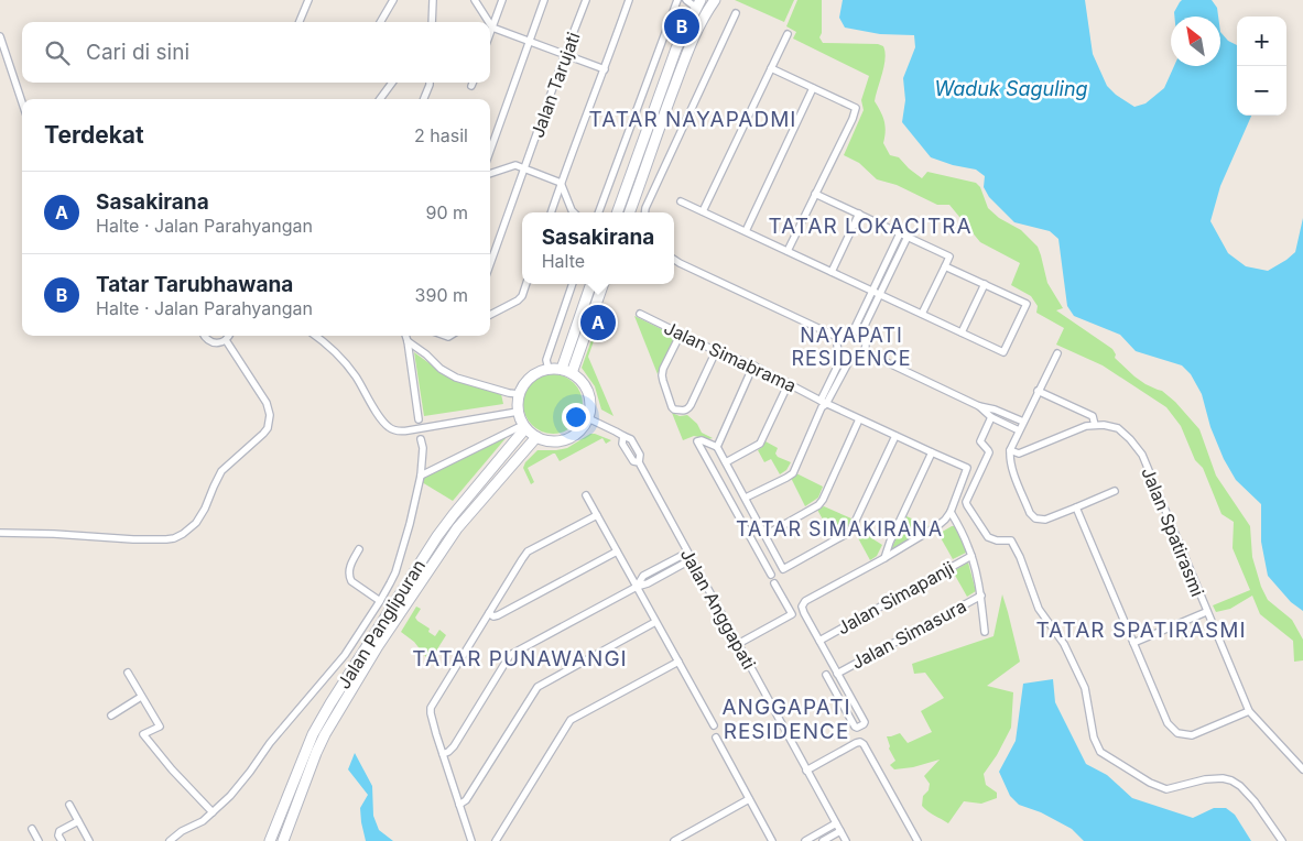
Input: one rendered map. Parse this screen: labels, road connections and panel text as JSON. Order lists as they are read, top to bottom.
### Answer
{
  "streets": {
    "main road": ["Jalan Panglipuran"],
    "street": [
      "Jalan Tarujati",
      "Jalan Simabrama",
      "Jalan Spatirasmi",
      "Jalan Simapanji",
      "Jalan Anggapati",
      "Jalan Simasura"
    ]
  },
  "crossings": [
    ["Jalan Anggapati", "Jalan Panglipuran"]
  ],
  "districts": [
    "TATAR NAYAPADMI",
    "TATAR LOKACITRA",
    "NAYAPATI RESIDENCE",
    "TATAR SIMAKIRANA",
    "TATAR SPATIRASMI",
    "TATAR PUNAWANGI",
    "ANGGAPATI RESIDENCE"
  ],
  "water": ["Waduk Saguling"],
  "north": "top left",
  "page": {
    "pins": ["B", "A"],
    "map_buttons": ["+", "−"],
    "search": "Cari di sini",
    "heading": ["Terdekat", "2 hasil"],
    "list": [
      {
        "mark": "A",
        "name": "Sasakirana",
        "note": "Halte · Jalan Parahyangan",
        "value": "90 m"
      },
      {
        "mark": "B",
        "name": "Tatar Tarubhawana",
        "note": "Halte · Jalan Parahyangan",
        "value": "390 m"
      }
    ],
    "popup": ["Sasakirana", "Halte"]
  }
}
